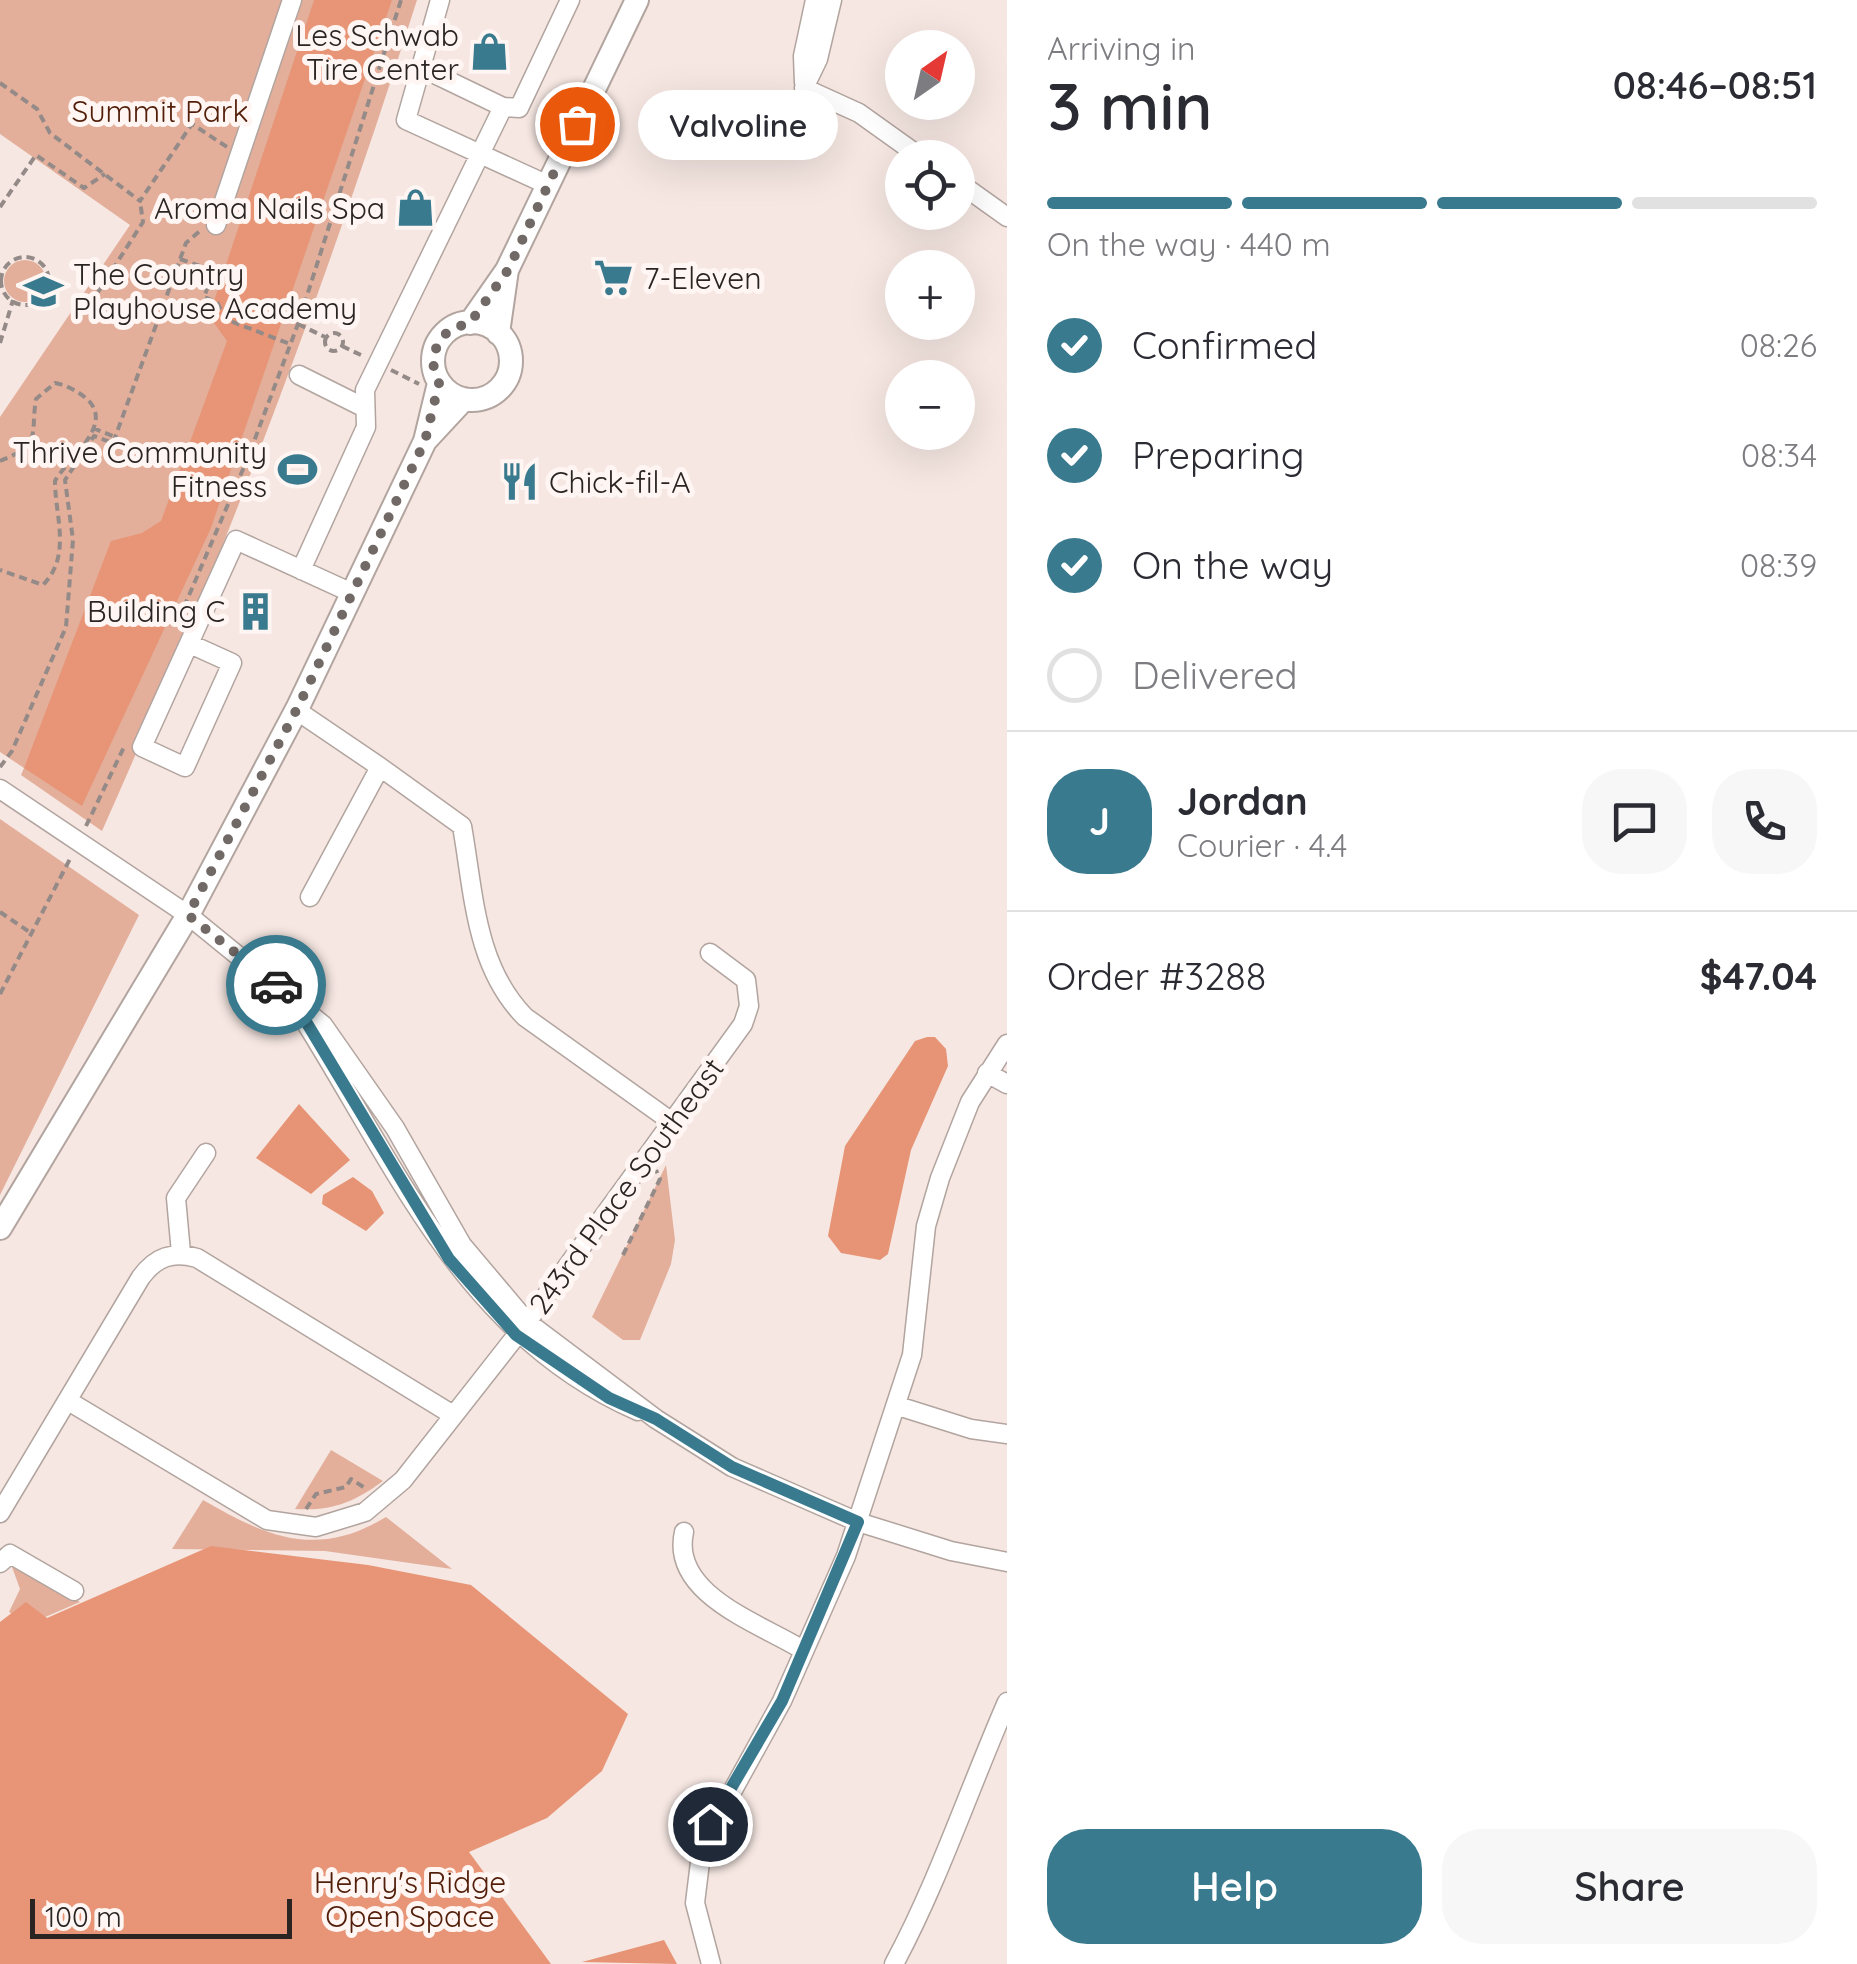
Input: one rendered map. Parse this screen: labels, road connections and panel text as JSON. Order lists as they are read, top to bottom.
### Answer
{
  "streets": {
    "street": ["243rd Place Southeast"]
  },
  "parks": ["Summit Park", "Henry's Ridge Open Space"],
  "places": {
    "shop": ["Les Schwab Tire Center", "Aroma Nails Spa"],
    "other": ["Valvoline"],
    "supermarket": ["7-Eleven"],
    "school or university": ["The Country Playhouse Academy"],
    "sports": ["Thrive Community Fitness"],
    "restaurant": ["Chick-fil-A"],
    "building": ["Building C"]
  },
  "scale_bar": "100 m",
  "north": "top right",
  "page": {
    "heading": ["3 min", "Arriving in", "08:46–08:51"],
    "panel": [
      "Jordan",
      "Courier · 4.4",
      "Order #3288",
      "$47.04"
    ],
    "map_buttons": ["+", "−"],
    "bubble": "Valvoline",
    "bar": "On the way · 440 m",
    "list": [
      ["Confirmed", "08:26"],
      ["Preparing", "08:34"],
      ["On the way", "08:39"],
      "Delivered"
    ],
    "round": "J",
    "buttons": ["Help", "Share"],
    "scale": "100 m"
  }
}
